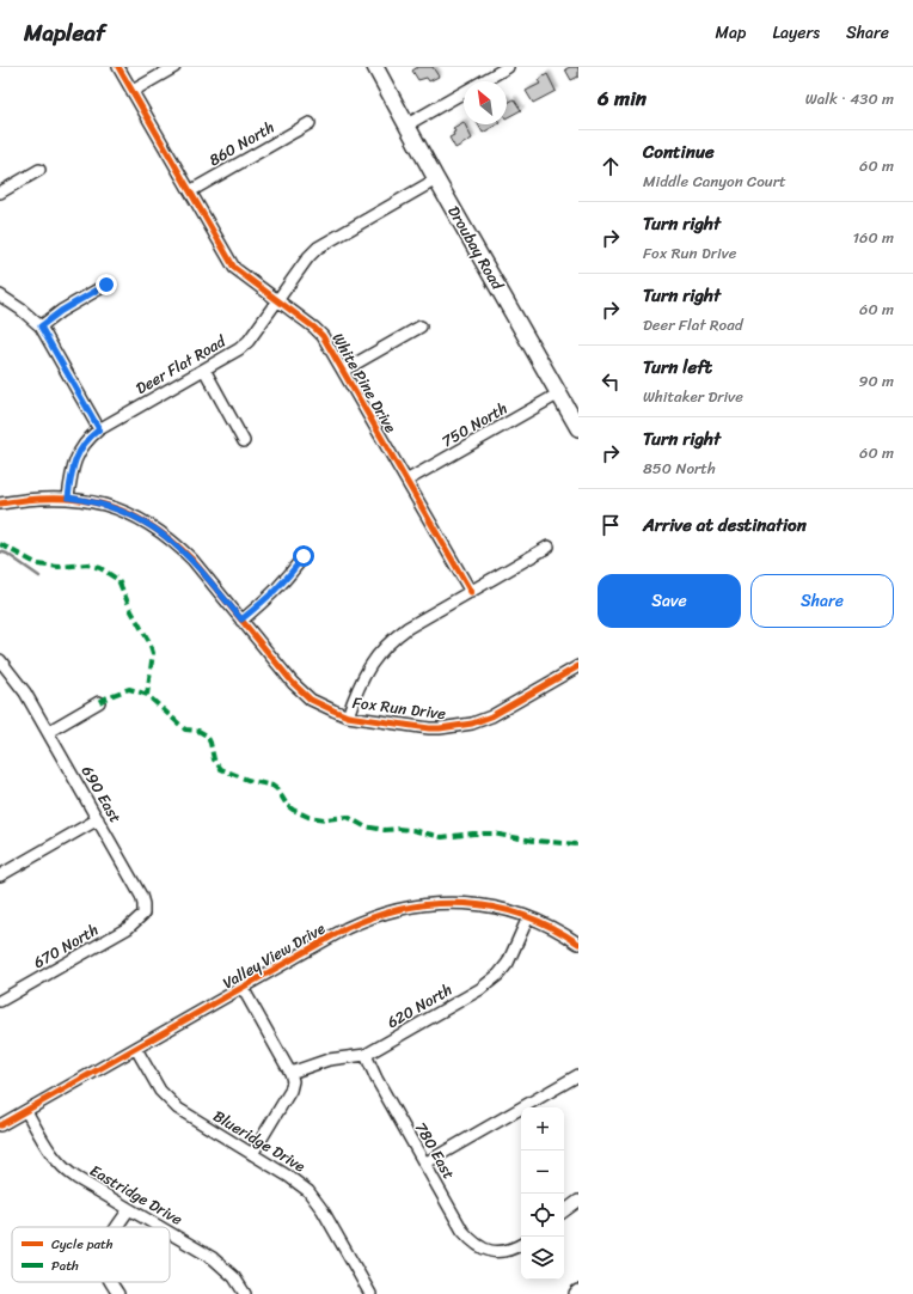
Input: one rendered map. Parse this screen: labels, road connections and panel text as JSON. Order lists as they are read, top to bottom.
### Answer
{
  "streets": {
    "street": [
      "860 North",
      "Droubay Road",
      "Deer Flat Road",
      "White Pine Drive",
      "750 North",
      "Fox Run Drive",
      "690 East",
      "670 North",
      "Valley View Drive",
      "620 North",
      "Blueridge Drive",
      "780 East",
      "Eastridge Drive"
    ]
  },
  "crossings": [
    ["860 North", "White Pine Drive"],
    ["Droubay Road", "Deer Flat Road"],
    ["Droubay Road", "750 North"],
    ["Deer Flat Road", "White Pine Drive"],
    ["Deer Flat Road", "Fox Run Drive"],
    ["White Pine Drive", "750 North"],
    ["690 East", "670 North"],
    ["Valley View Drive", "620 North"],
    ["Valley View Drive", "Blueridge Drive"],
    ["Valley View Drive", "Eastridge Drive"],
    ["620 North", "780 East"]
  ],
  "legend": ["Cycle path", "Path"],
  "north": "top left",
  "page": {
    "header": "Mapleaf",
    "nav": ["Map", "Layers", "Share"],
    "heading": ["6 min", "Walk · 430 m"],
    "list": [
      ["Continue", "Middle Canyon Court", "60 m"],
      ["Turn right", "Fox Run Drive", "160 m"],
      ["Turn right", "Deer Flat Road", "60 m"],
      ["Turn left", "Whitaker Drive", "90 m"],
      ["Turn right", "850 North", "60 m"],
      "Arrive at destination"
    ],
    "buttons": ["Save", "Share"],
    "map_buttons": ["+", "−"]
  }
}
